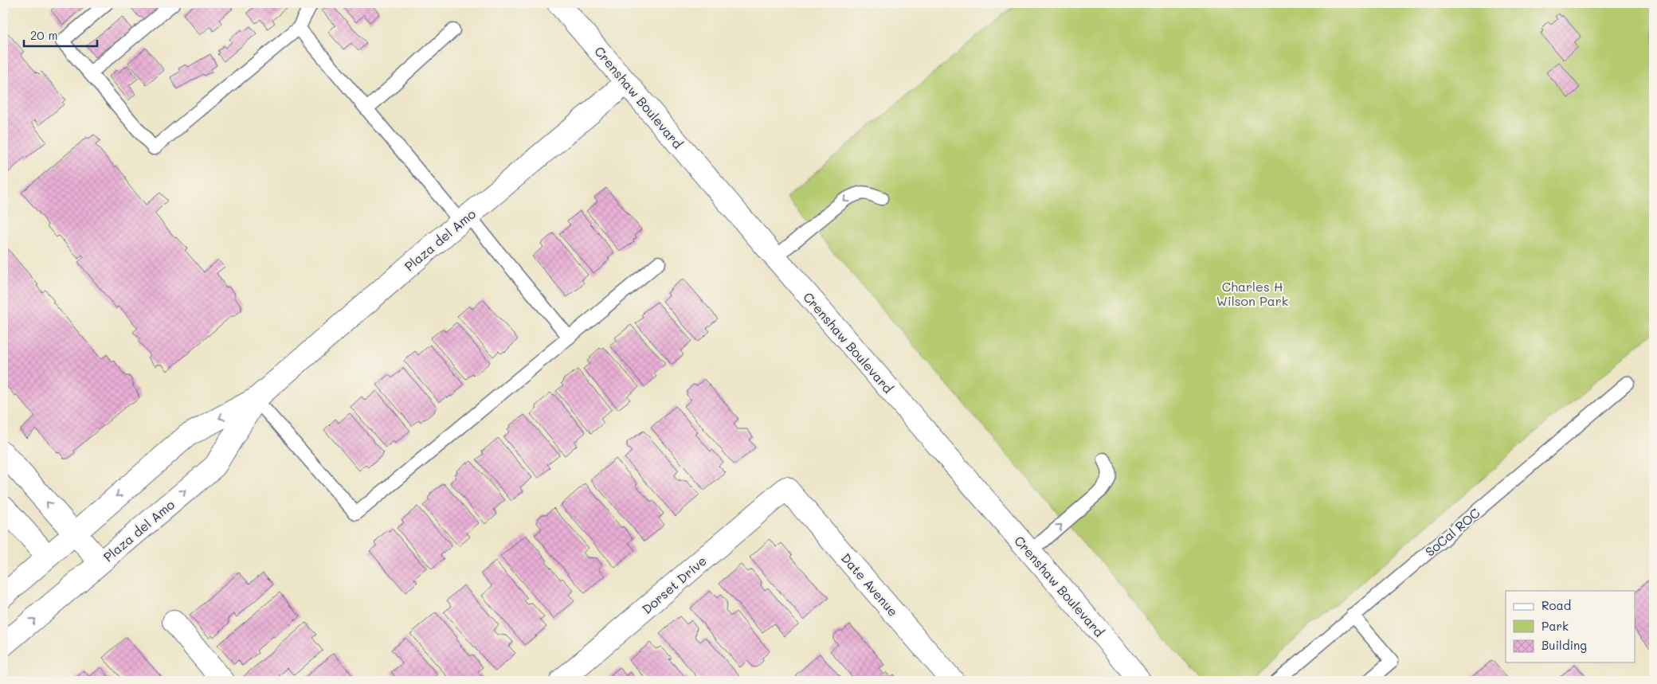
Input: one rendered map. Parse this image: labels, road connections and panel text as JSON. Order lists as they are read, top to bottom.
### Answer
{
  "streets": {
    "main road": [
      "Crenshaw Boulevard",
      "Plaza del Amo",
      "Dorset Drive",
      "Date Avenue"
    ],
    "lane": ["SoCal ROC"]
  },
  "crossings": [
    ["Crenshaw Boulevard", "Plaza del Amo"],
    ["Dorset Drive", "Date Avenue"]
  ],
  "parks": ["Charles H Wilson Park"],
  "legend": ["Road", "Park", "Building"],
  "scale_bar": "20 m"
}
